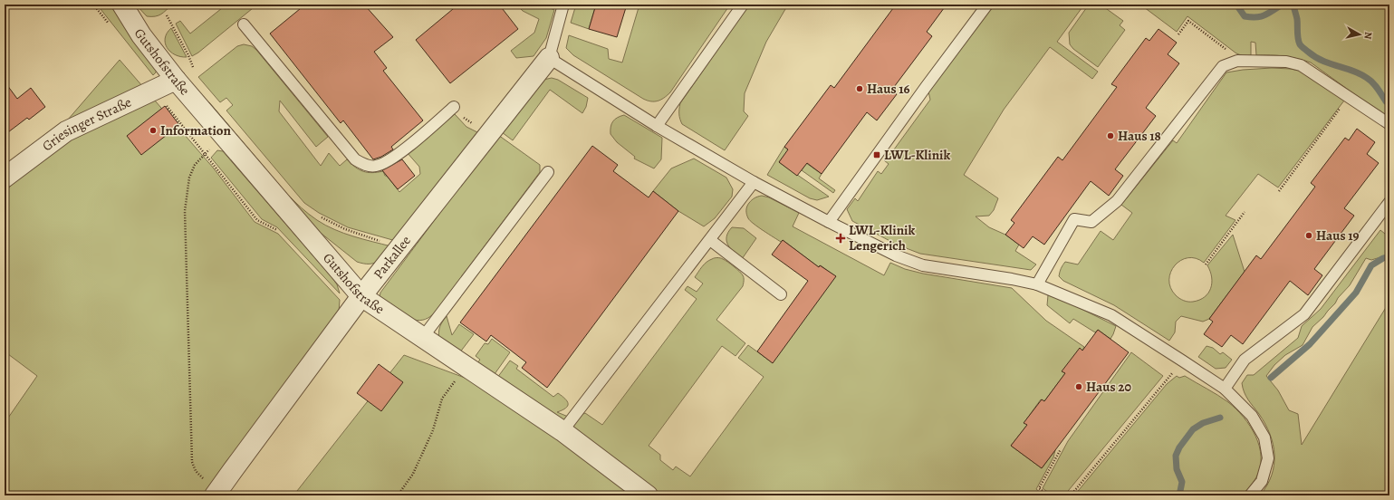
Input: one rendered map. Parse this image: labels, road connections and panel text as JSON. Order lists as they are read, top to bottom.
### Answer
{
  "streets": {
    "street": ["Gutshofstraße", "Griesinger Straße", "Parkallee"]
  },
  "crossings": [
    ["Gutshofstraße", "Griesinger Straße"],
    ["Gutshofstraße", "Parkallee"]
  ],
  "places": {
    "other": [
      "Haus 16",
      "Information",
      "Haus 18",
      "Haus 19",
      "Haus 20"
    ],
    "transit": ["LWL-Klinik"],
    "health": ["LWL-Klinik Lengerich"]
  },
  "north": "right"
}
